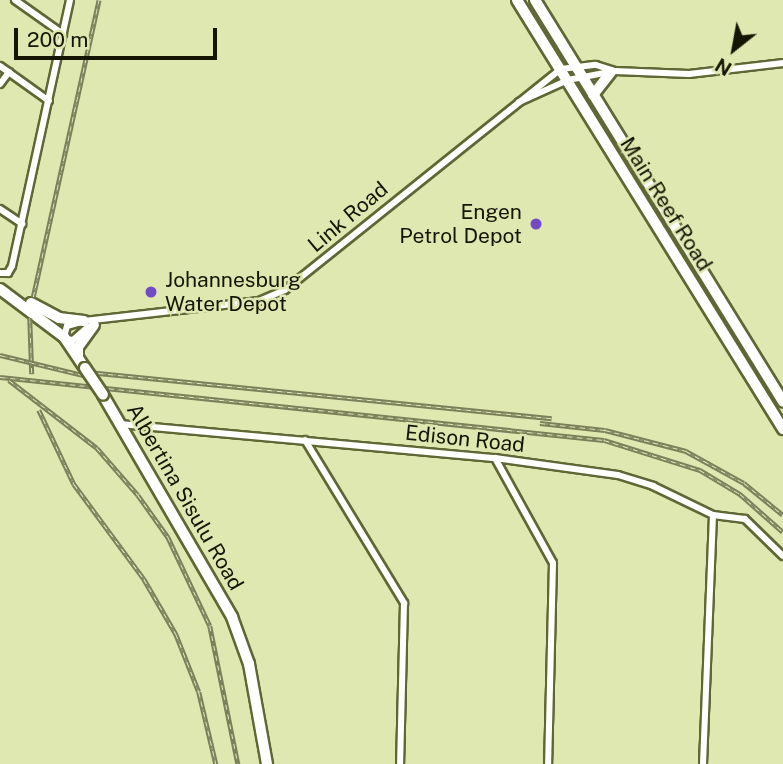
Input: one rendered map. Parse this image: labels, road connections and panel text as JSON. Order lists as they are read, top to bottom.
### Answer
{
  "streets": {
    "main road": ["Main Reef Road", "Albertina Sisulu Road"],
    "street": ["Link Road", "Edison Road"]
  },
  "crossings": [
    ["Main Reef Road", "Link Road"],
    ["Edison Road", "Albertina Sisulu Road"]
  ],
  "places": ["Engen Petrol Depot", "Johannesburg Water Depot"],
  "scale_bar": "200 m",
  "north": "bottom left"
}
